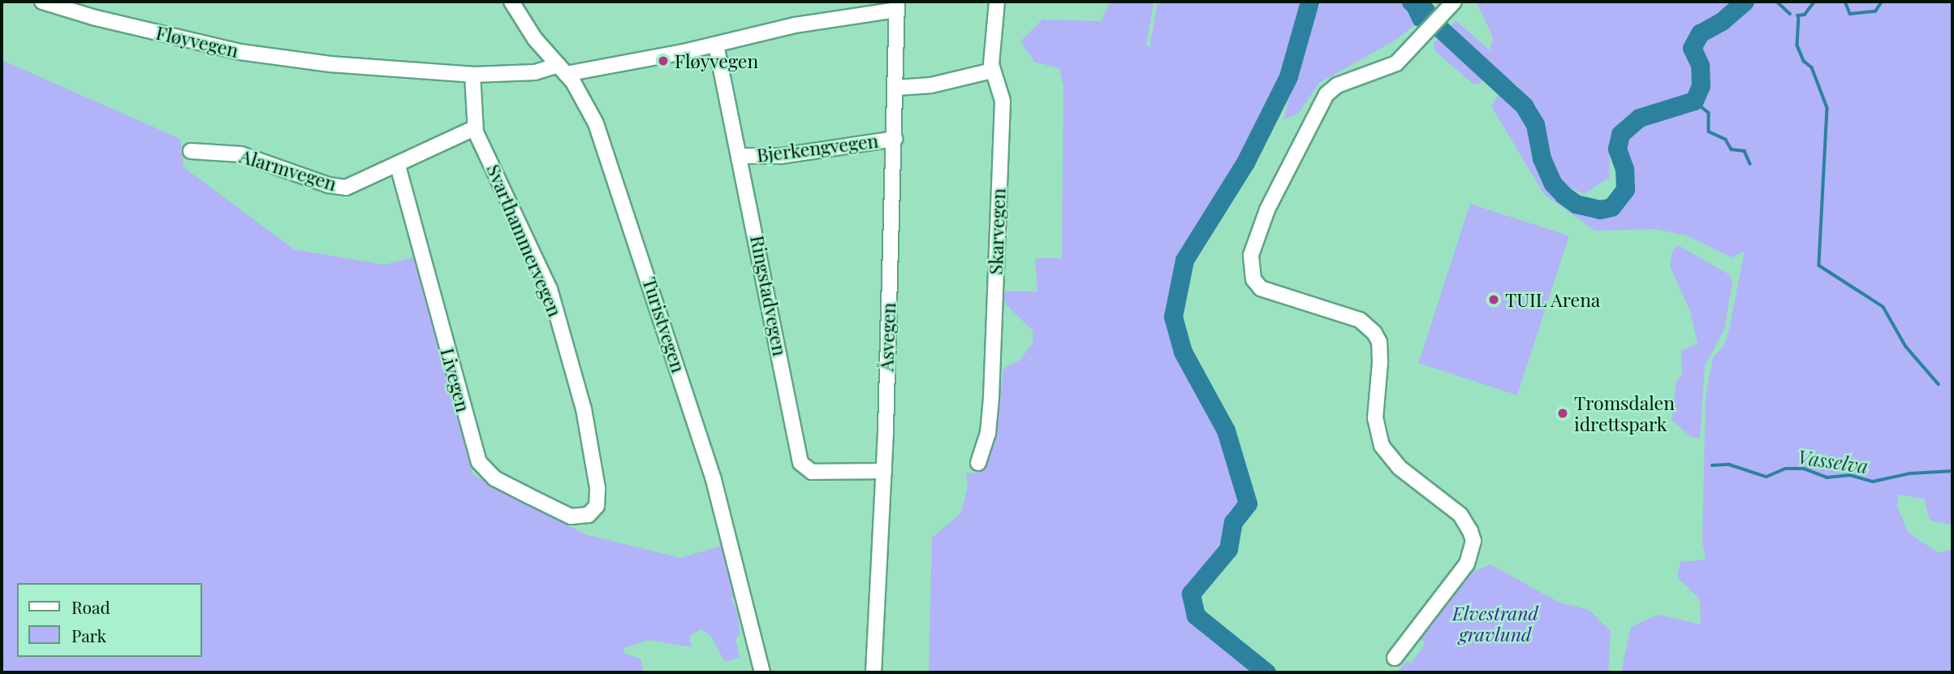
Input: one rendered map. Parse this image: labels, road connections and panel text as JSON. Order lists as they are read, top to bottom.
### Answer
{
  "streets": {
    "street": [
      "Fløyvegen",
      "Bjerkengvegen",
      "Alarmvegen",
      "Skarvegen",
      "Svarthammervegen",
      "Ringstadvegen",
      "Turistvegen",
      "Åsvegen",
      "Livegen"
    ]
  },
  "crossings": [
    ["Fløyvegen", "Svarthammervegen"],
    ["Fløyvegen", "Ringstadvegen"],
    ["Fløyvegen", "Turistvegen"],
    ["Fløyvegen", "Åsvegen"],
    ["Bjerkengvegen", "Ringstadvegen"],
    ["Bjerkengvegen", "Åsvegen"],
    ["Alarmvegen", "Svarthammervegen"],
    ["Alarmvegen", "Livegen"],
    ["Svarthammervegen", "Livegen"],
    ["Ringstadvegen", "Åsvegen"]
  ],
  "water": ["Vasselva"],
  "parks": ["Elvestrand gravlund"],
  "places": ["Fløyvegen", "TUIL Arena", "Tromsdalen idrettspark"],
  "legend": ["Road", "Park"]
}
